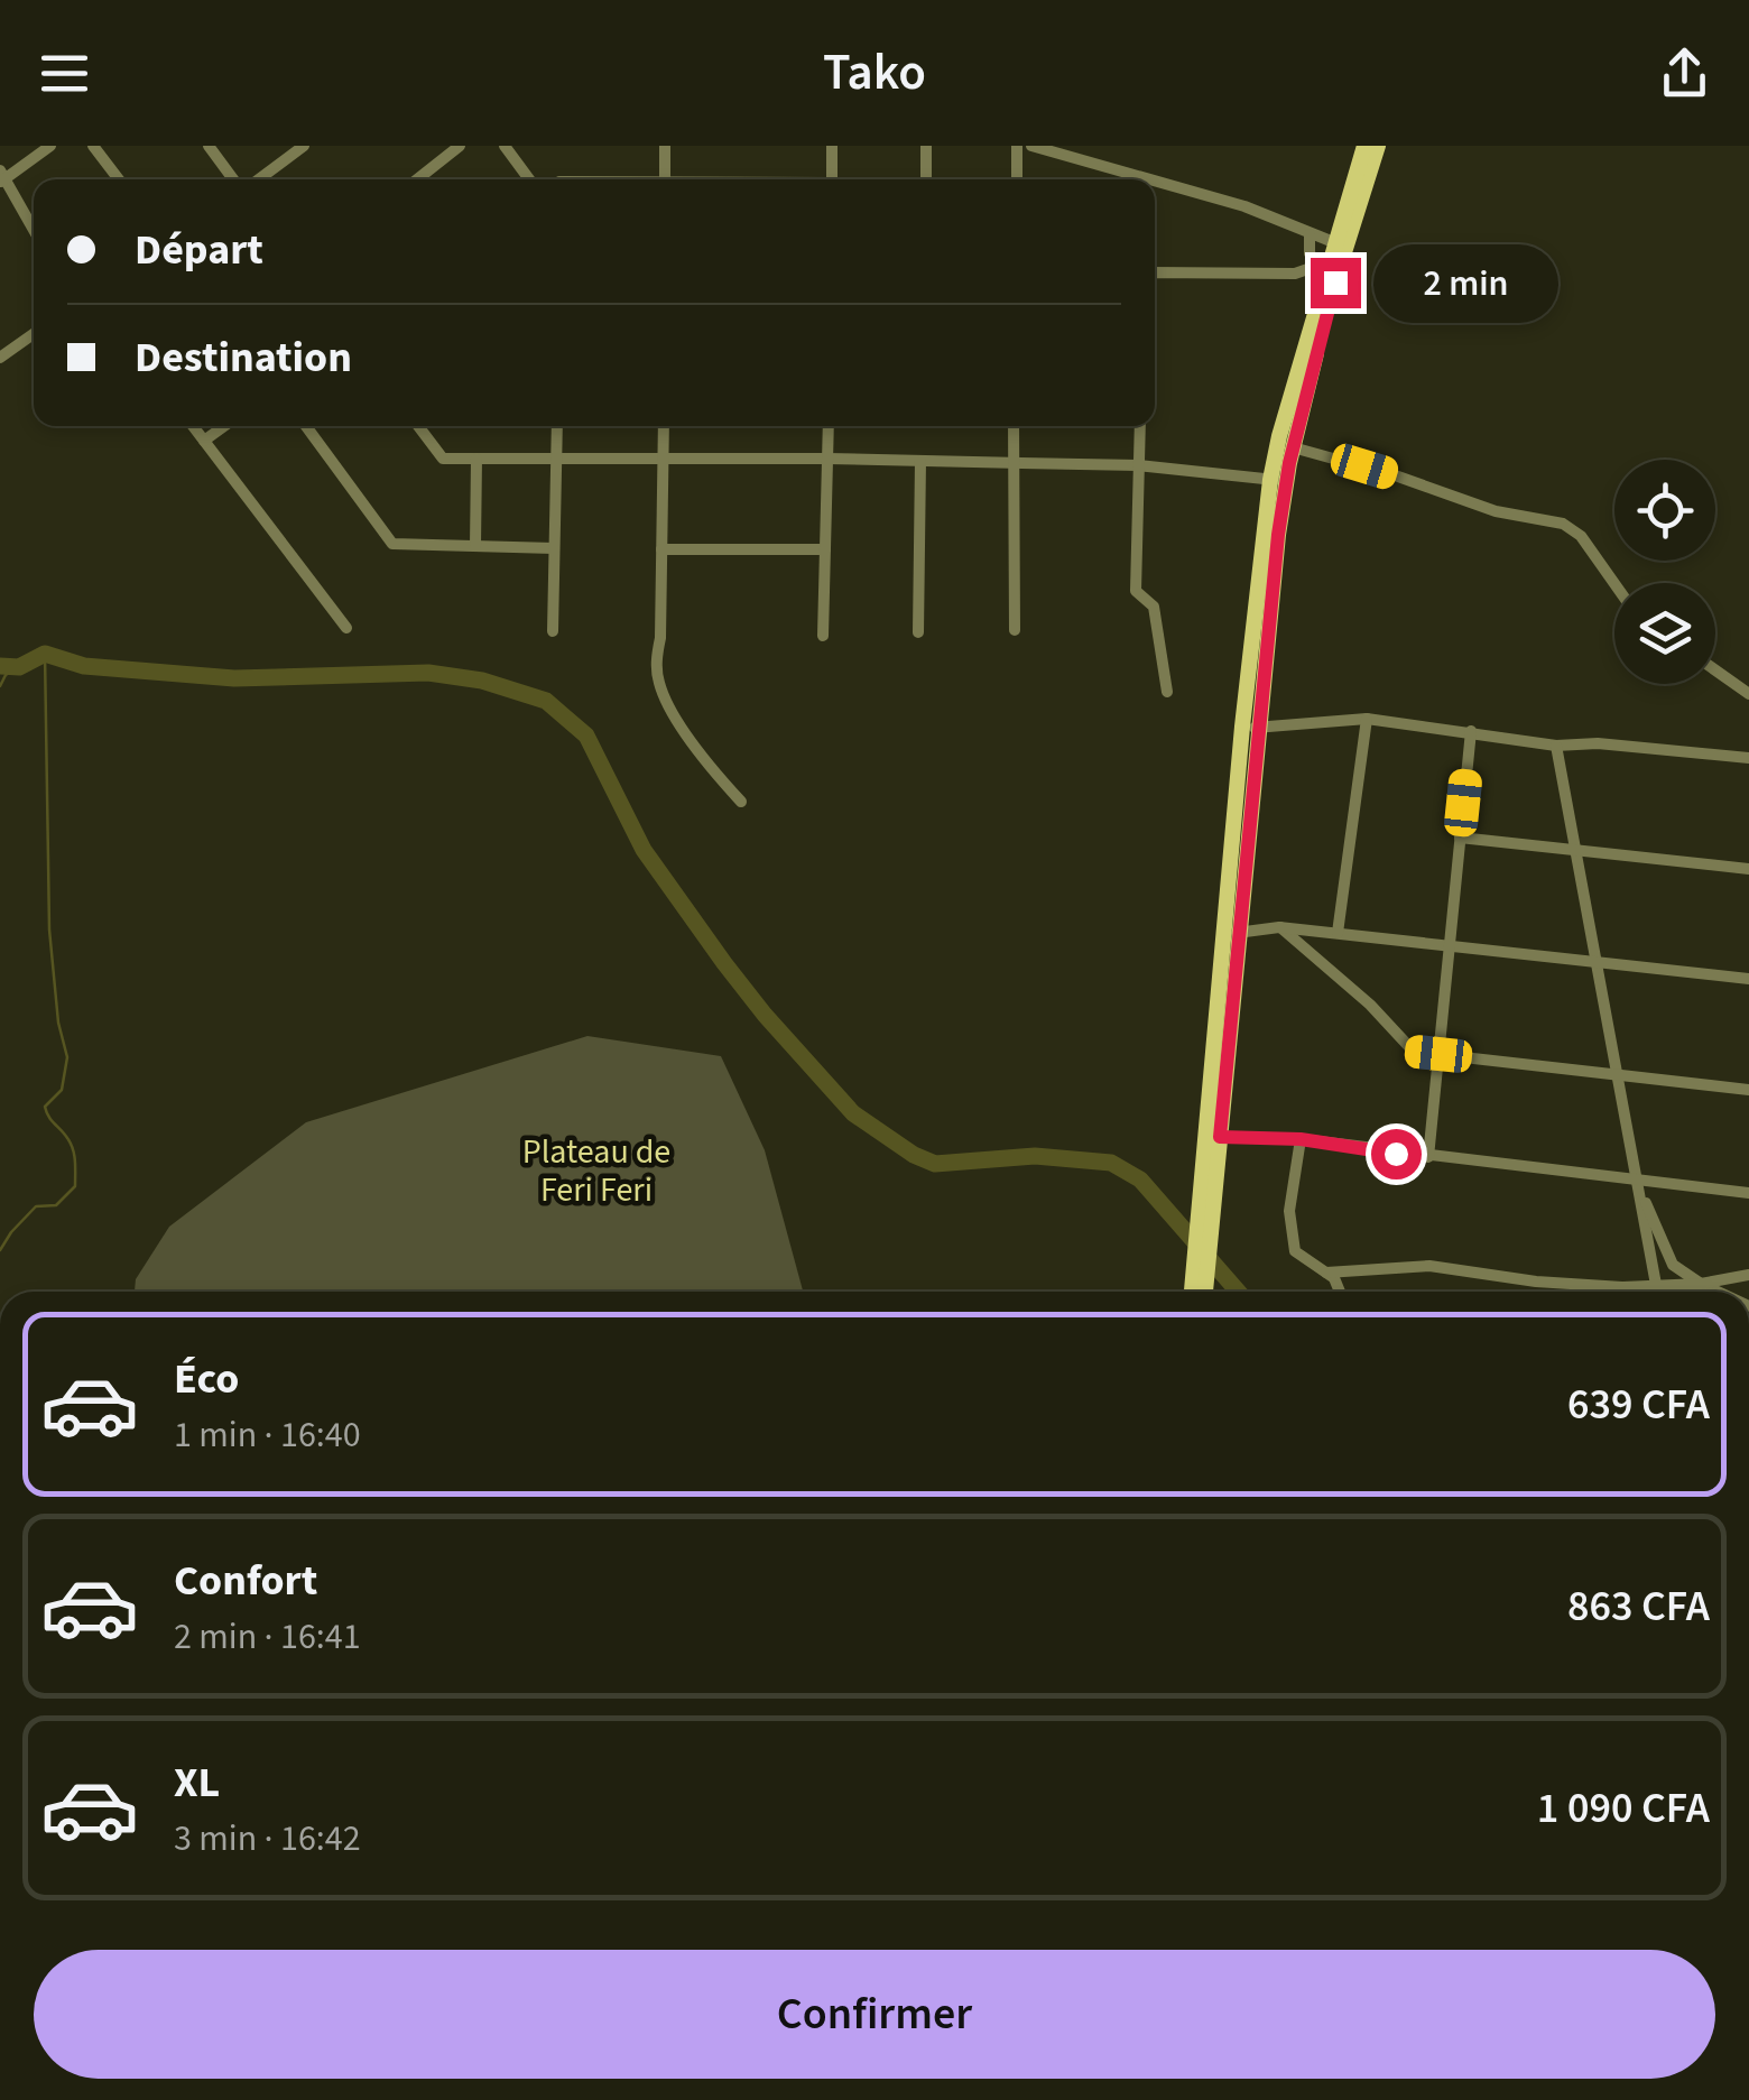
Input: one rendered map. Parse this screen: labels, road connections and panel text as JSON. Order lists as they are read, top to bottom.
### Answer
{
  "parks": ["Plateau de Feri Feri"],
  "page": {
    "header": "Tako",
    "banner": ["Départ", "Destination"],
    "bubble": "2 min",
    "list": [
      {
        "name": "Éco",
        "note": "1 min · 16:40",
        "value": "639 CFA"
      },
      {
        "name": "Confort",
        "note": "2 min · 16:41",
        "value": "863 CFA"
      },
      {
        "name": "XL",
        "note": "3 min · 16:42",
        "value": "1 090 CFA"
      }
    ],
    "buttons": "Confirmer"
  }
}
